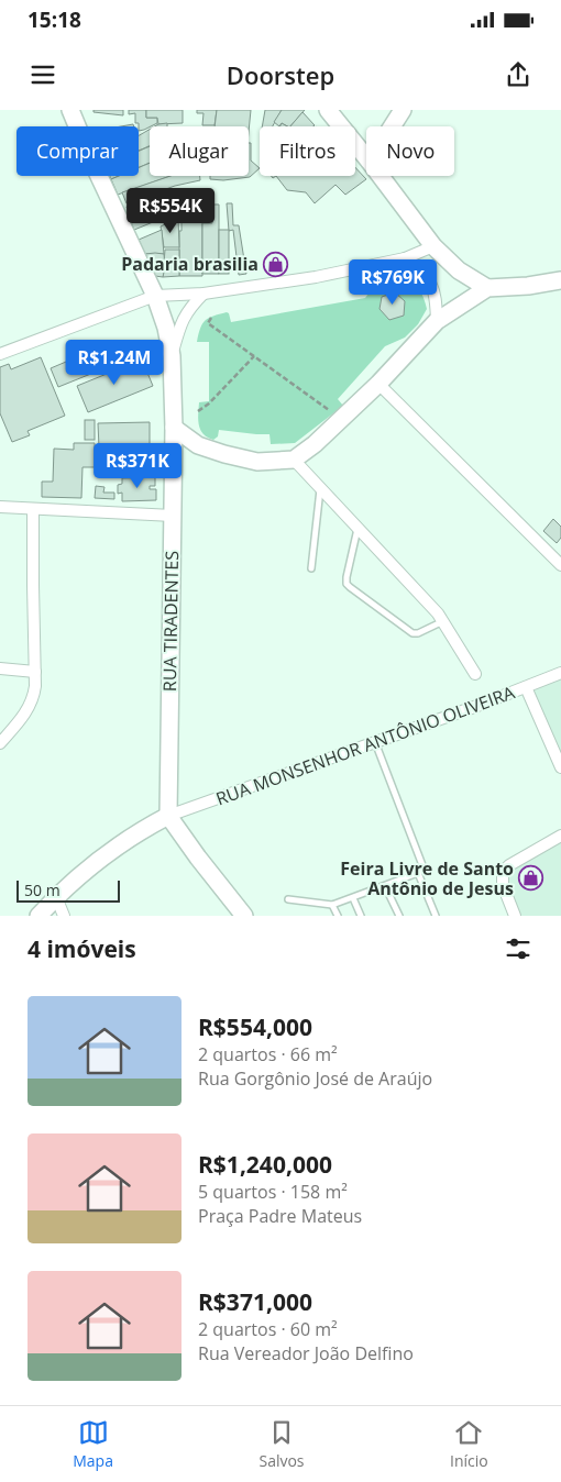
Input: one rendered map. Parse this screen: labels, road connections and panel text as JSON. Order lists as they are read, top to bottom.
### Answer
{
  "streets": {
    "street": ["RUA TIRADENTES", "RUA MONSENHOR ANTÔNIO OLIVEIRA"]
  },
  "crossings": [
    ["RUA TIRADENTES", "RUA MONSENHOR ANTÔNIO OLIVEIRA"]
  ],
  "places": {
    "shop": ["Padaria brasilia", "Feira Livre de Santo Antônio de Jesus"]
  },
  "scale_bar": "50 m",
  "page": {
    "status": "15:18",
    "header": "Doorstep",
    "chip": [
      "Comprar",
      "Alugar",
      "Filtros",
      "Novo"
    ],
    "price": [
      "R$554K",
      "R$769K",
      "R$1.24M",
      "R$371K"
    ],
    "scale": "50 m",
    "heading": "4 imóveis",
    "list": [
      {
        "name": "R$554,000",
        "note": "2 quartos · 66 m² · Rua Gorgônio José de Araújo"
      },
      {
        "name": "R$1,240,000",
        "note": "5 quartos · 158 m² · Praça Padre Mateus"
      },
      {
        "name": "R$371,000",
        "note": "2 quartos · 60 m² · Rua Vereador João Delfino"
      }
    ],
    "tabs": ["Mapa", "Salvos", "Início"]
  }
}
